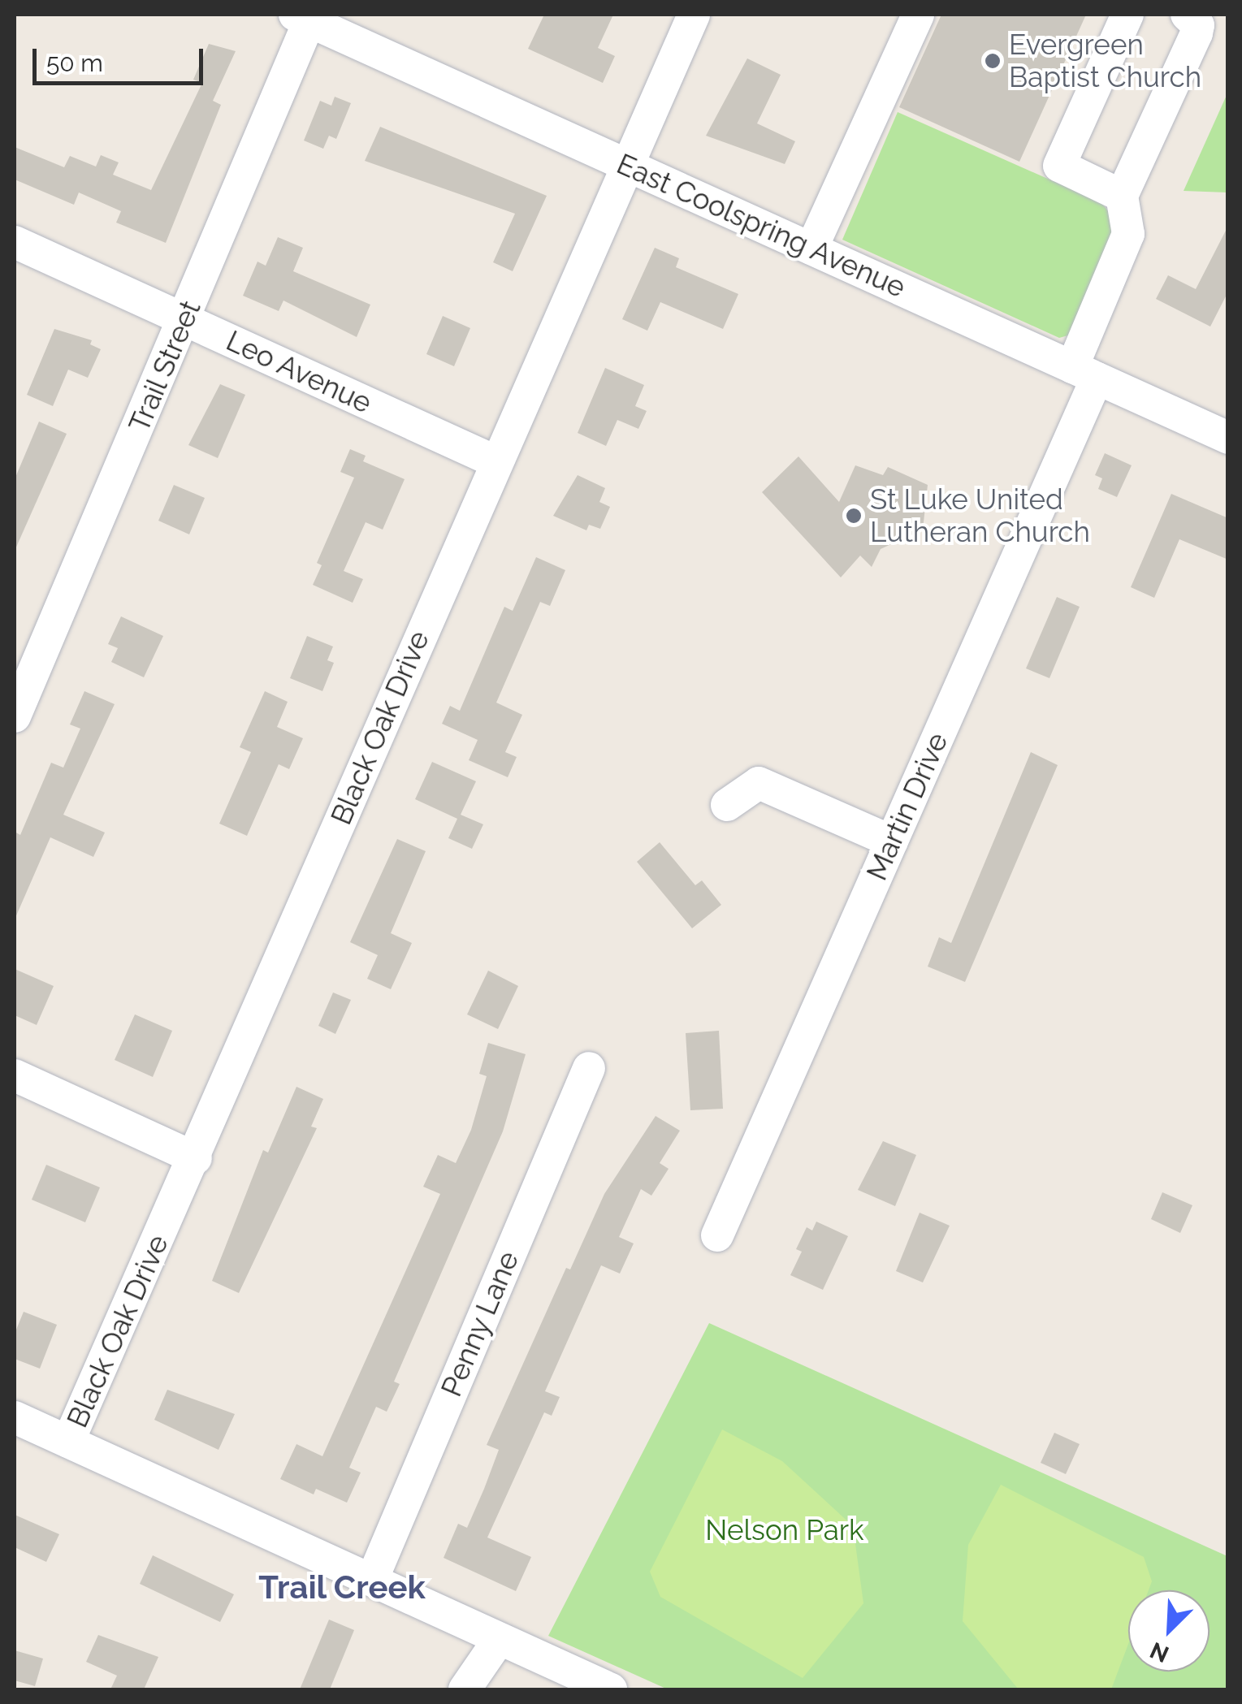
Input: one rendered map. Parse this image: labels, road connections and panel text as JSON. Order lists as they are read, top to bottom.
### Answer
{
  "streets": {
    "street": [
      "East Coolspring Avenue",
      "Trail Street",
      "Leo Avenue",
      "Black Oak Drive",
      "Martin Drive",
      "Penny Lane"
    ]
  },
  "crossings": [
    ["East Coolspring Avenue", "Trail Street"],
    ["East Coolspring Avenue", "Black Oak Drive"],
    ["East Coolspring Avenue", "Martin Drive"],
    ["Trail Street", "Leo Avenue"],
    ["Leo Avenue", "Black Oak Drive"]
  ],
  "districts": ["Trail Creek"],
  "parks": ["Nelson Park"],
  "places": ["Evergreen Baptist Church", "St Luke United Lutheran Church"],
  "scale_bar": "50 m",
  "north": "bottom left"
}
